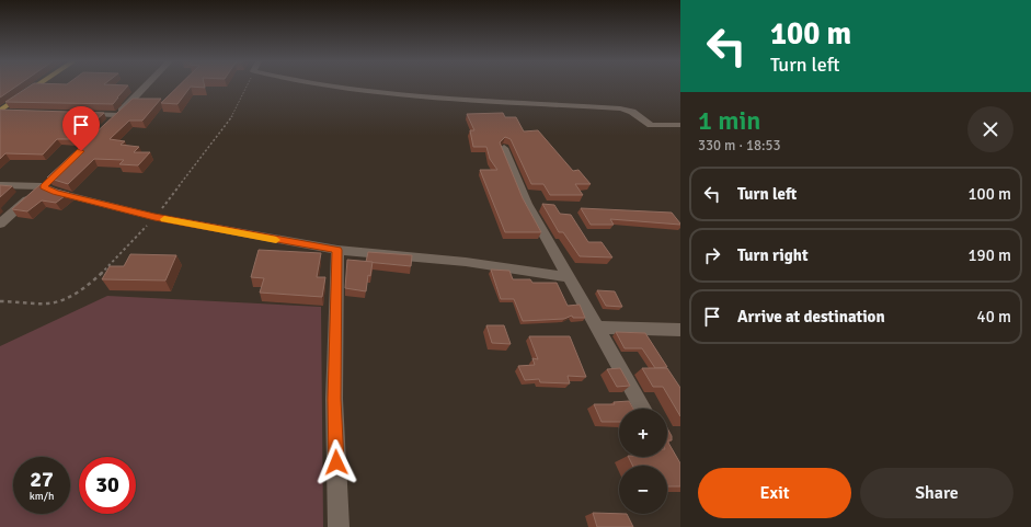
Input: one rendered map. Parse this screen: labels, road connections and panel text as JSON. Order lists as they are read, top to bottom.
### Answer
{
  "page": {
    "turn": ["100 m", "Turn left"],
    "heading": ["1 min", "330 m · 18:53"],
    "list": [
      {
        "name": "Turn left",
        "value": "100 m"
      },
      {
        "name": "Turn right",
        "value": "190 m"
      },
      {
        "name": "Arrive at destination",
        "value": "40 m"
      }
    ],
    "map_buttons": ["+", "−"],
    "speed": "27 km/h",
    "limit": "30",
    "buttons": ["Exit", "Share"]
  }
}
